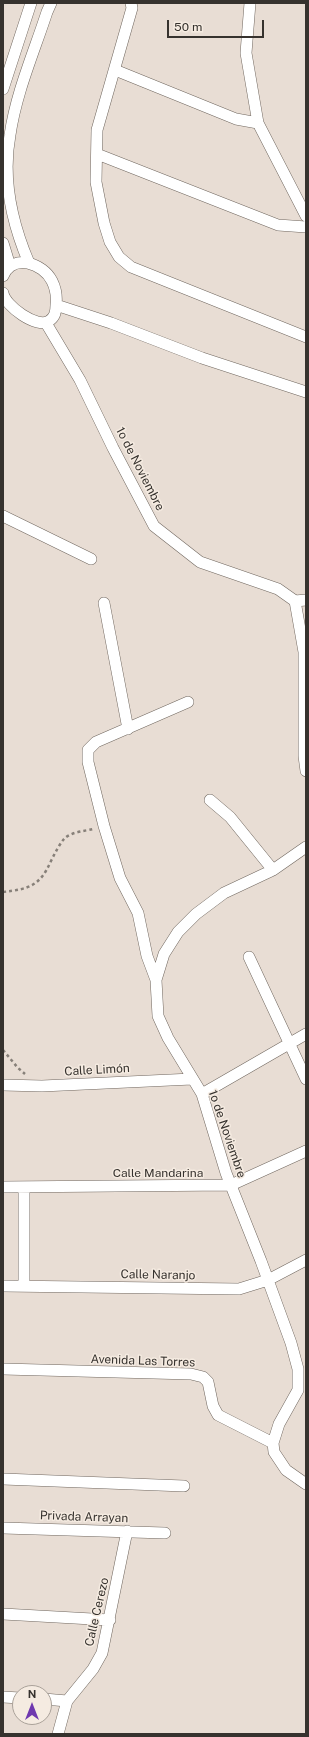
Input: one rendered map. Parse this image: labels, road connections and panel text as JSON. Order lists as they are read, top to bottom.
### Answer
{
  "streets": {
    "street": [
      "1o de Noviembre",
      "Calle Limón",
      "Calle Mandarina",
      "Calle Naranjo",
      "Avenida Las Torres",
      "Privada Arrayan",
      "Calle Cerezo"
    ]
  },
  "crossings": [
    ["1o de Noviembre", "Calle Limón"],
    ["1o de Noviembre", "Calle Mandarina"],
    ["1o de Noviembre", "Calle Naranjo"],
    ["1o de Noviembre", "Avenida Las Torres"],
    ["Privada Arrayan", "Calle Cerezo"]
  ],
  "scale_bar": "50 m",
  "north": "top"
}
